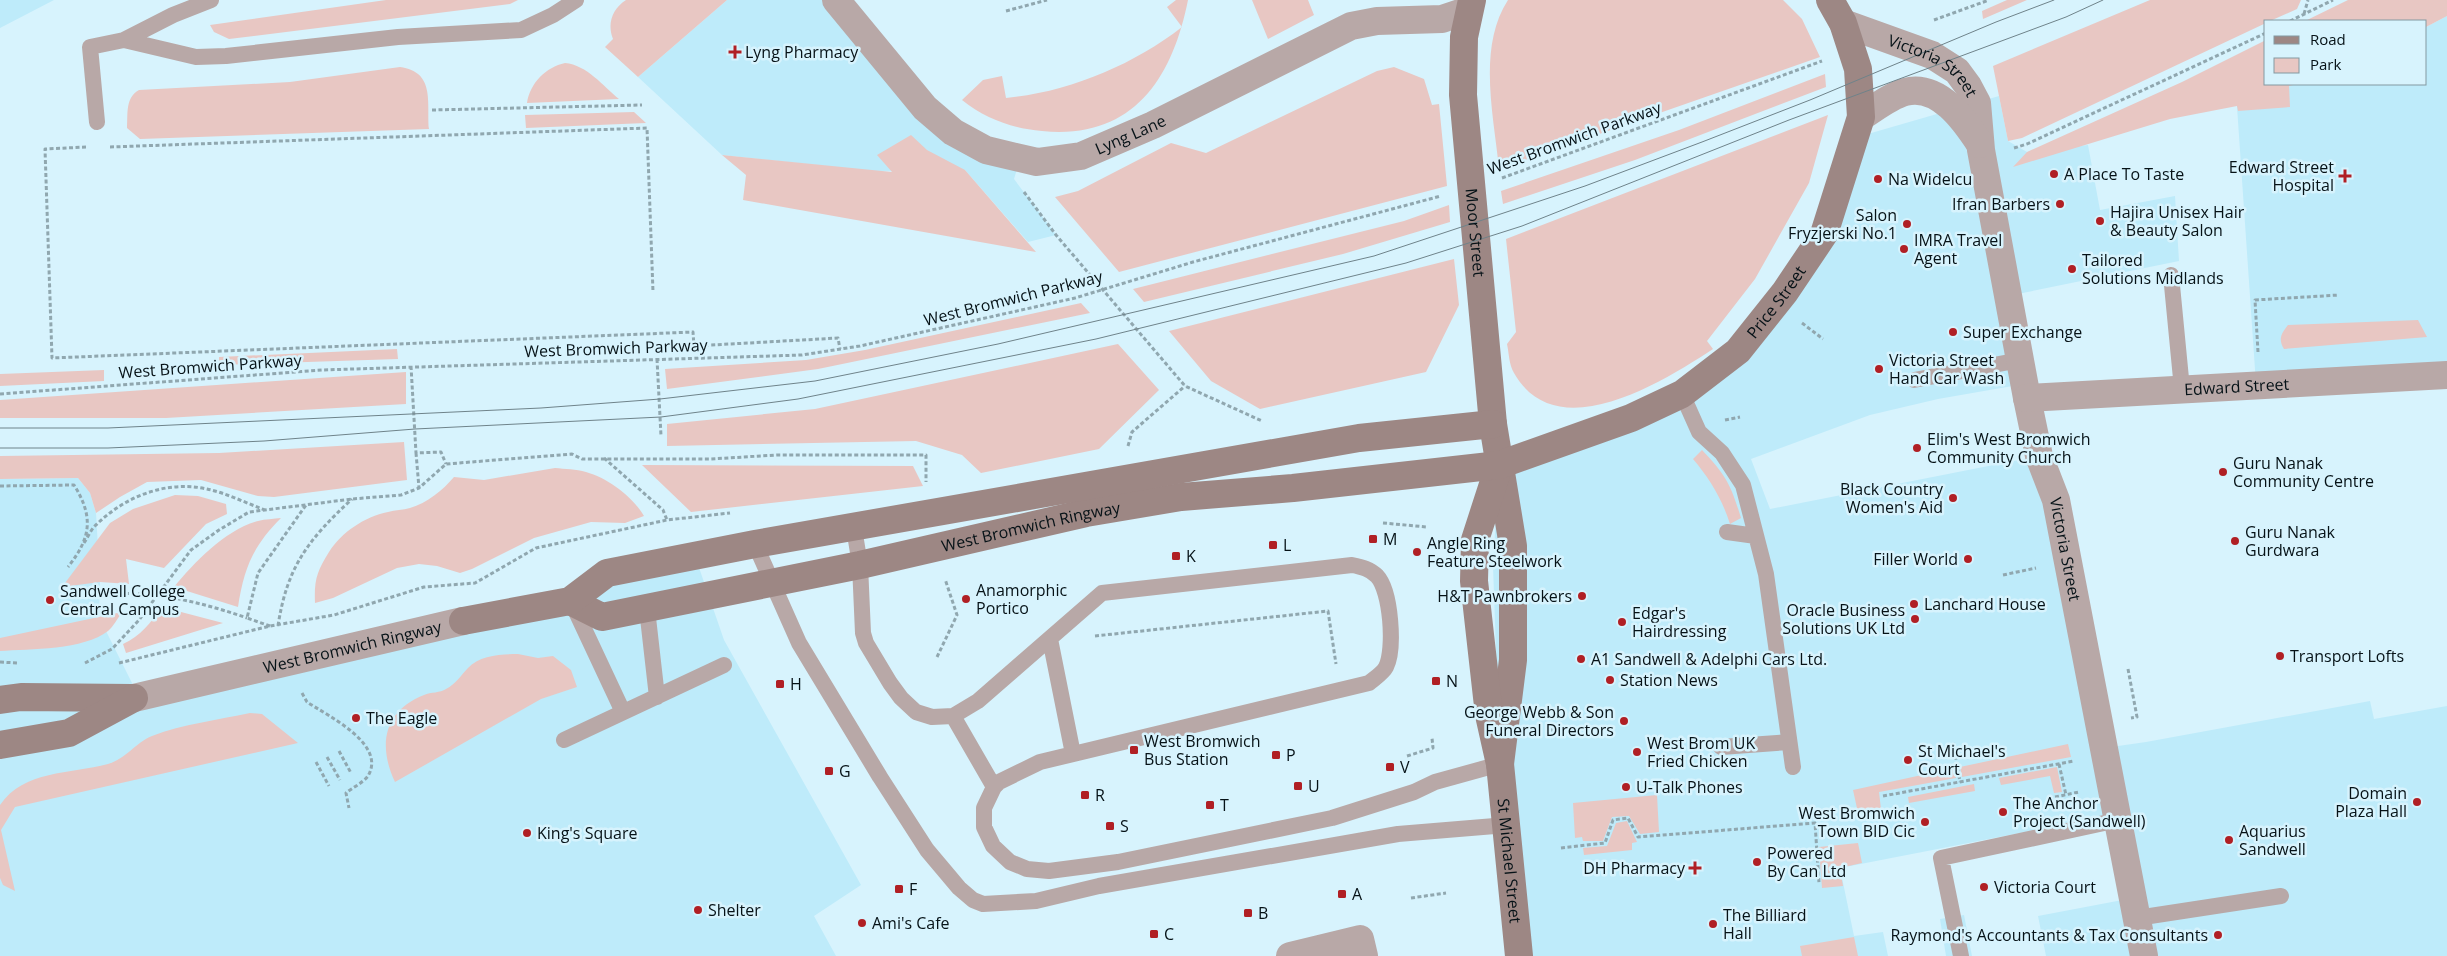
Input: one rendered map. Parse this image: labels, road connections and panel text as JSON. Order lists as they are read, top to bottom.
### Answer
{
  "streets": {
    "street": [
      "Victoria Street",
      "Lyng Lane",
      "Moor Street",
      "Price Street",
      "Edward Street",
      "West Bromwich Ringway",
      "St Michael Street"
    ],
    "path": ["West Bromwich Parkway"]
  },
  "crossings": [
    ["Victoria Street", "Price Street"],
    ["Victoria Street", "Edward Street"],
    ["Lyng Lane", "Moor Street"],
    ["Moor Street", "Price Street"],
    ["Moor Street", "West Bromwich Ringway"],
    ["Moor Street", "St Michael Street"],
    ["Price Street", "West Bromwich Ringway"]
  ],
  "places": {
    "health": ["Lyng Pharmacy", "Edward Street Hospital", "DH Pharmacy"],
    "other": [
      "A Place To Taste",
      "Na Widelcu",
      "Ifran Barbers",
      "Hajira Unisex Hair & Beauty Salon",
      "Salon Fryzjerski No.1",
      "IMRA Travel Agent",
      "Tailored Solutions Midlands",
      "Super Exchange",
      "Victoria Street Hand Car Wash",
      "Elim's West Bromwich Community Church",
      "Guru Nanak Community Centre",
      "Black Country Women's Aid",
      "Guru Nanak Gurdwara",
      "Angle Ring Feature Steelwork",
      "Filler World",
      "H&T Pawnbrokers",
      "Anamorphic Portico",
      "Sandwell College Central Campus",
      "Lanchard House",
      "Oracle Business Solutions UK Ltd",
      "Edgar's Hairdressing",
      "Transport Lofts",
      "A1 Sandwell & Adelphi Cars Ltd.",
      "Station News",
      "The Eagle",
      "George Webb & Son Funeral Directors",
      "West Brom UK Fried Chicken",
      "St Michael's Court",
      "U-Talk Phones",
      "Domain Plaza Hall",
      "The Anchor Project (Sandwell)",
      "West Bromwich Town BID Cic",
      "King's Square",
      "Aquarius Sandwell",
      "Powered By Can Ltd",
      "Victoria Court",
      "Shelter",
      "Ami's Cafe",
      "The Billiard Hall",
      "Raymond's Accountants & Tax Consultants"
    ],
    "transit": [
      "M",
      "L",
      "K",
      "N",
      "H",
      "West Bromwich Bus Station",
      "P",
      "V",
      "G",
      "U",
      "R",
      "T",
      "S",
      "F",
      "A",
      "B",
      "C"
    ]
  },
  "legend": ["Road", "Park"]
}
